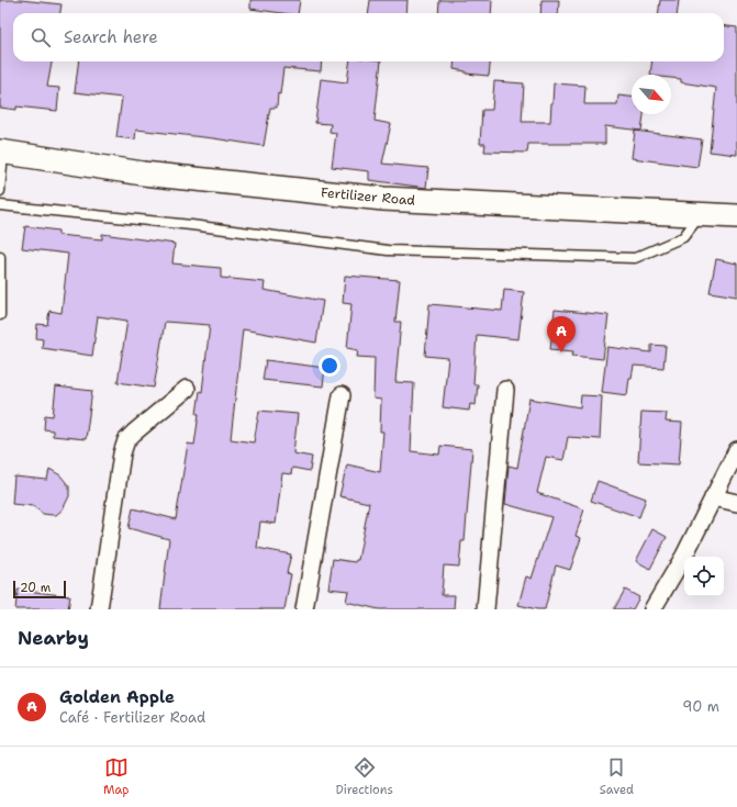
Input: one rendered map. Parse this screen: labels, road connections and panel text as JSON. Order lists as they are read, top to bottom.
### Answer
{
  "streets": {
    "street": ["Fertilizer Road"]
  },
  "scale_bar": "20 m",
  "north": "bottom right",
  "page": {
    "search": "Search here",
    "pins": "A",
    "scale": "20 m",
    "heading": "Nearby",
    "list": [
      {
        "mark": "A",
        "name": "Golden Apple",
        "note": "Café · Fertilizer Road",
        "value": "90 m"
      }
    ],
    "nav": ["Map", "Directions", "Saved"]
  }
}
